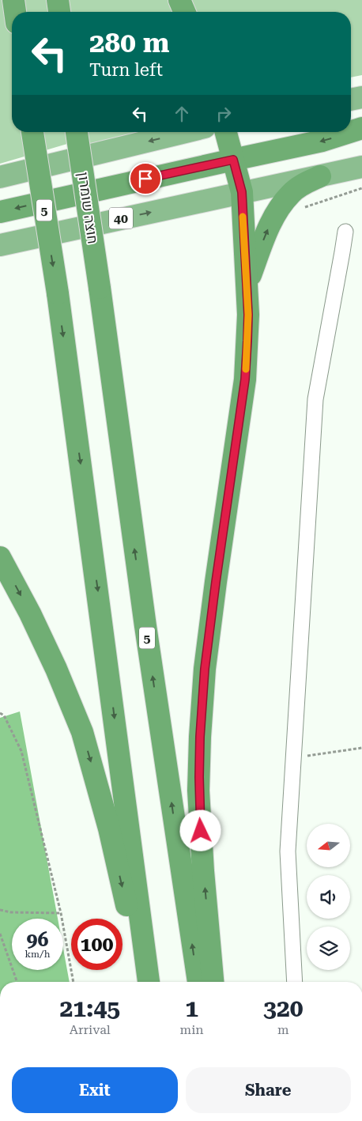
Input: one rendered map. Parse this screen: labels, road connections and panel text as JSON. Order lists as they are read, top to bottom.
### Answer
{
  "streets": {
    "highway": ["חוצה שומרון", "5", "40"]
  },
  "north": "left",
  "page": {
    "turn": ["280 m", "Turn left"],
    "speed": "96 km/h",
    "limit": "100",
    "eta": [
      "21:45",
      "Arrival",
      "1",
      "min",
      "320",
      "m"
    ],
    "buttons": ["Exit", "Share"]
  }
}
